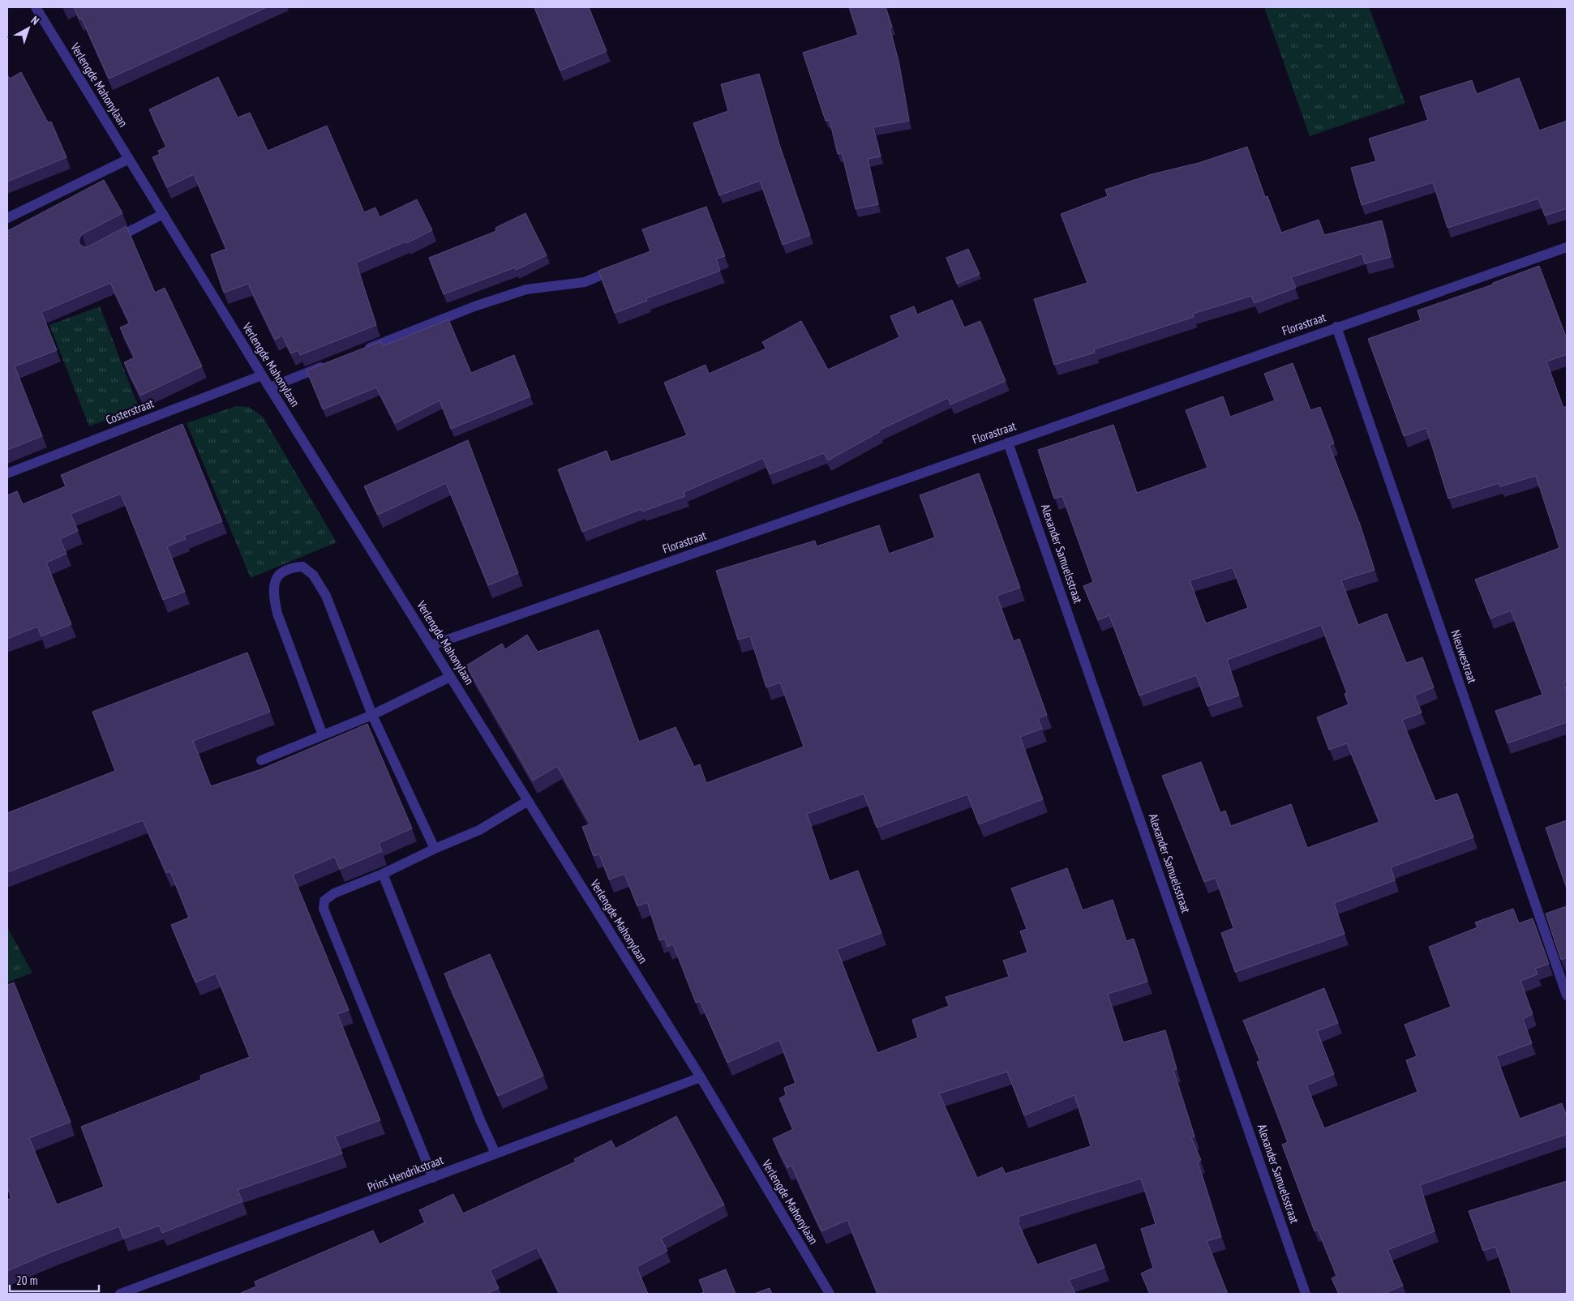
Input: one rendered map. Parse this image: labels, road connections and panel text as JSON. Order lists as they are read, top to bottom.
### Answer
{
  "streets": {
    "street": [
      "Verlengde Mahonylaan",
      "Florastraat",
      "Costerstraat",
      "Alexander Samuelsstraat",
      "Nieuwestraat",
      "Prins Hendrikstraat"
    ]
  },
  "crossings": [
    ["Verlengde Mahonylaan", "Florastraat"],
    ["Verlengde Mahonylaan", "Costerstraat"],
    ["Verlengde Mahonylaan", "Prins Hendrikstraat"],
    ["Florastraat", "Alexander Samuelsstraat"],
    ["Florastraat", "Nieuwestraat"]
  ],
  "scale_bar": "20 m",
  "north": "top right"
}
